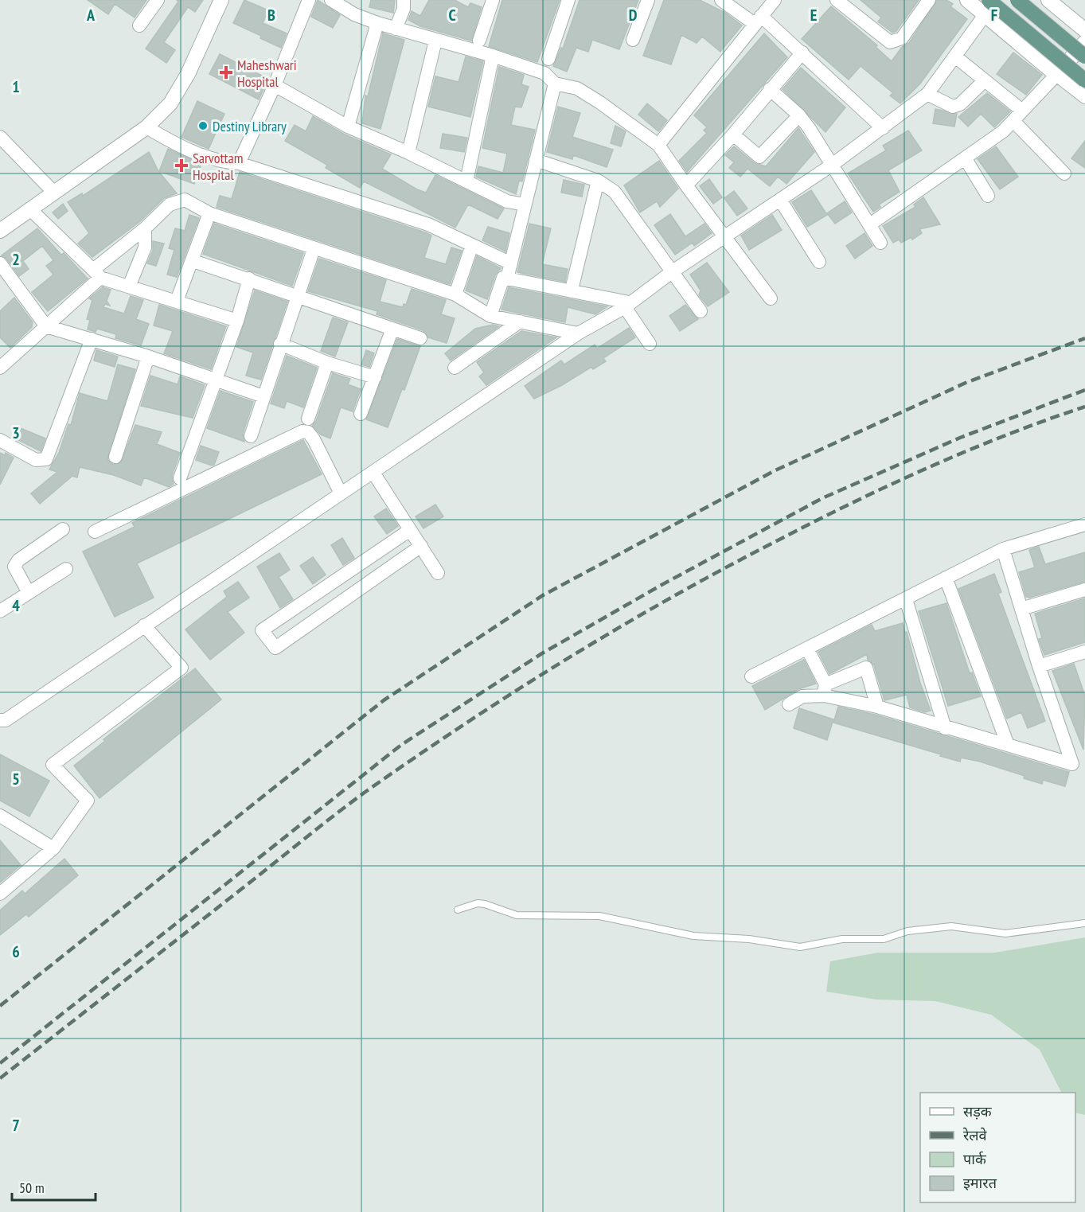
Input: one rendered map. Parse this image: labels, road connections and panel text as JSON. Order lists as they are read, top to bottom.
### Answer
{
  "places": {
    "health": ["Maheshwari Hospital", "Sarvottam Hospital"],
    "other": ["Destiny Library"]
  },
  "legend": [
    "सड़क",
    "रेलवे",
    "पार्क",
    "इमारत"
  ],
  "scale_bar": "50 m",
  "grid": {
    "columns": [
      "A",
      "B",
      "C",
      "D",
      "E",
      "F"
    ],
    "rows": [
      "1",
      "2",
      "3",
      "4",
      "5",
      "6",
      "7"
    ]
  }
}
